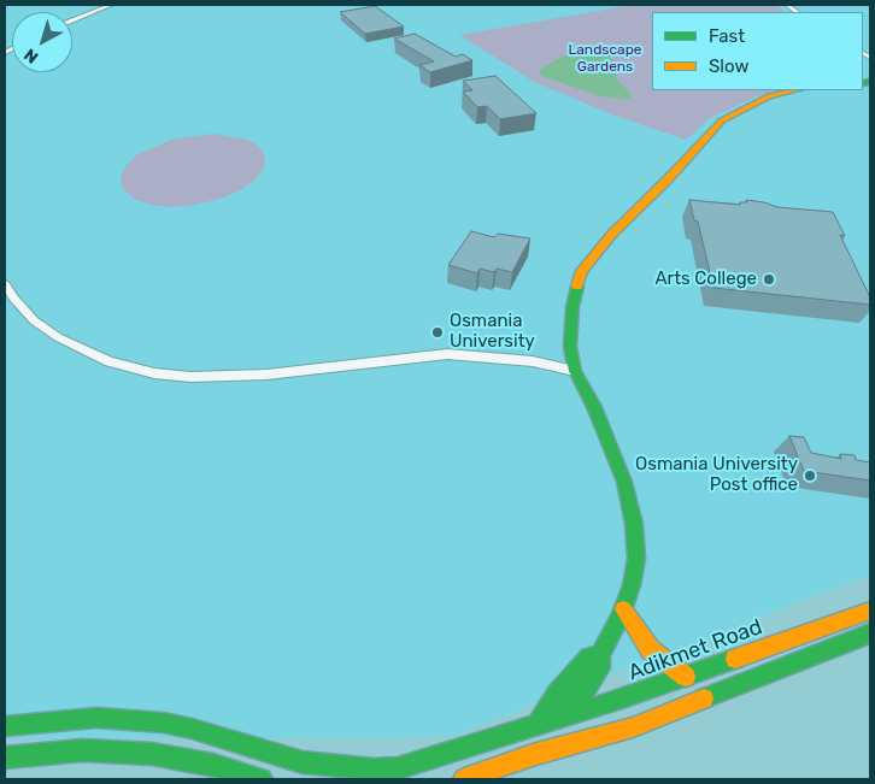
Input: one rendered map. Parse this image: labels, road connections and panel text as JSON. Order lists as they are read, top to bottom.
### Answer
{
  "streets": {
    "main road": ["Adikmet Road"]
  },
  "parks": ["Landscape Gardens"],
  "places": ["Arts College", "Osmania University", "Osmania University Post office"],
  "legend": ["Fast", "Slow"],
  "north": "bottom left"
}
